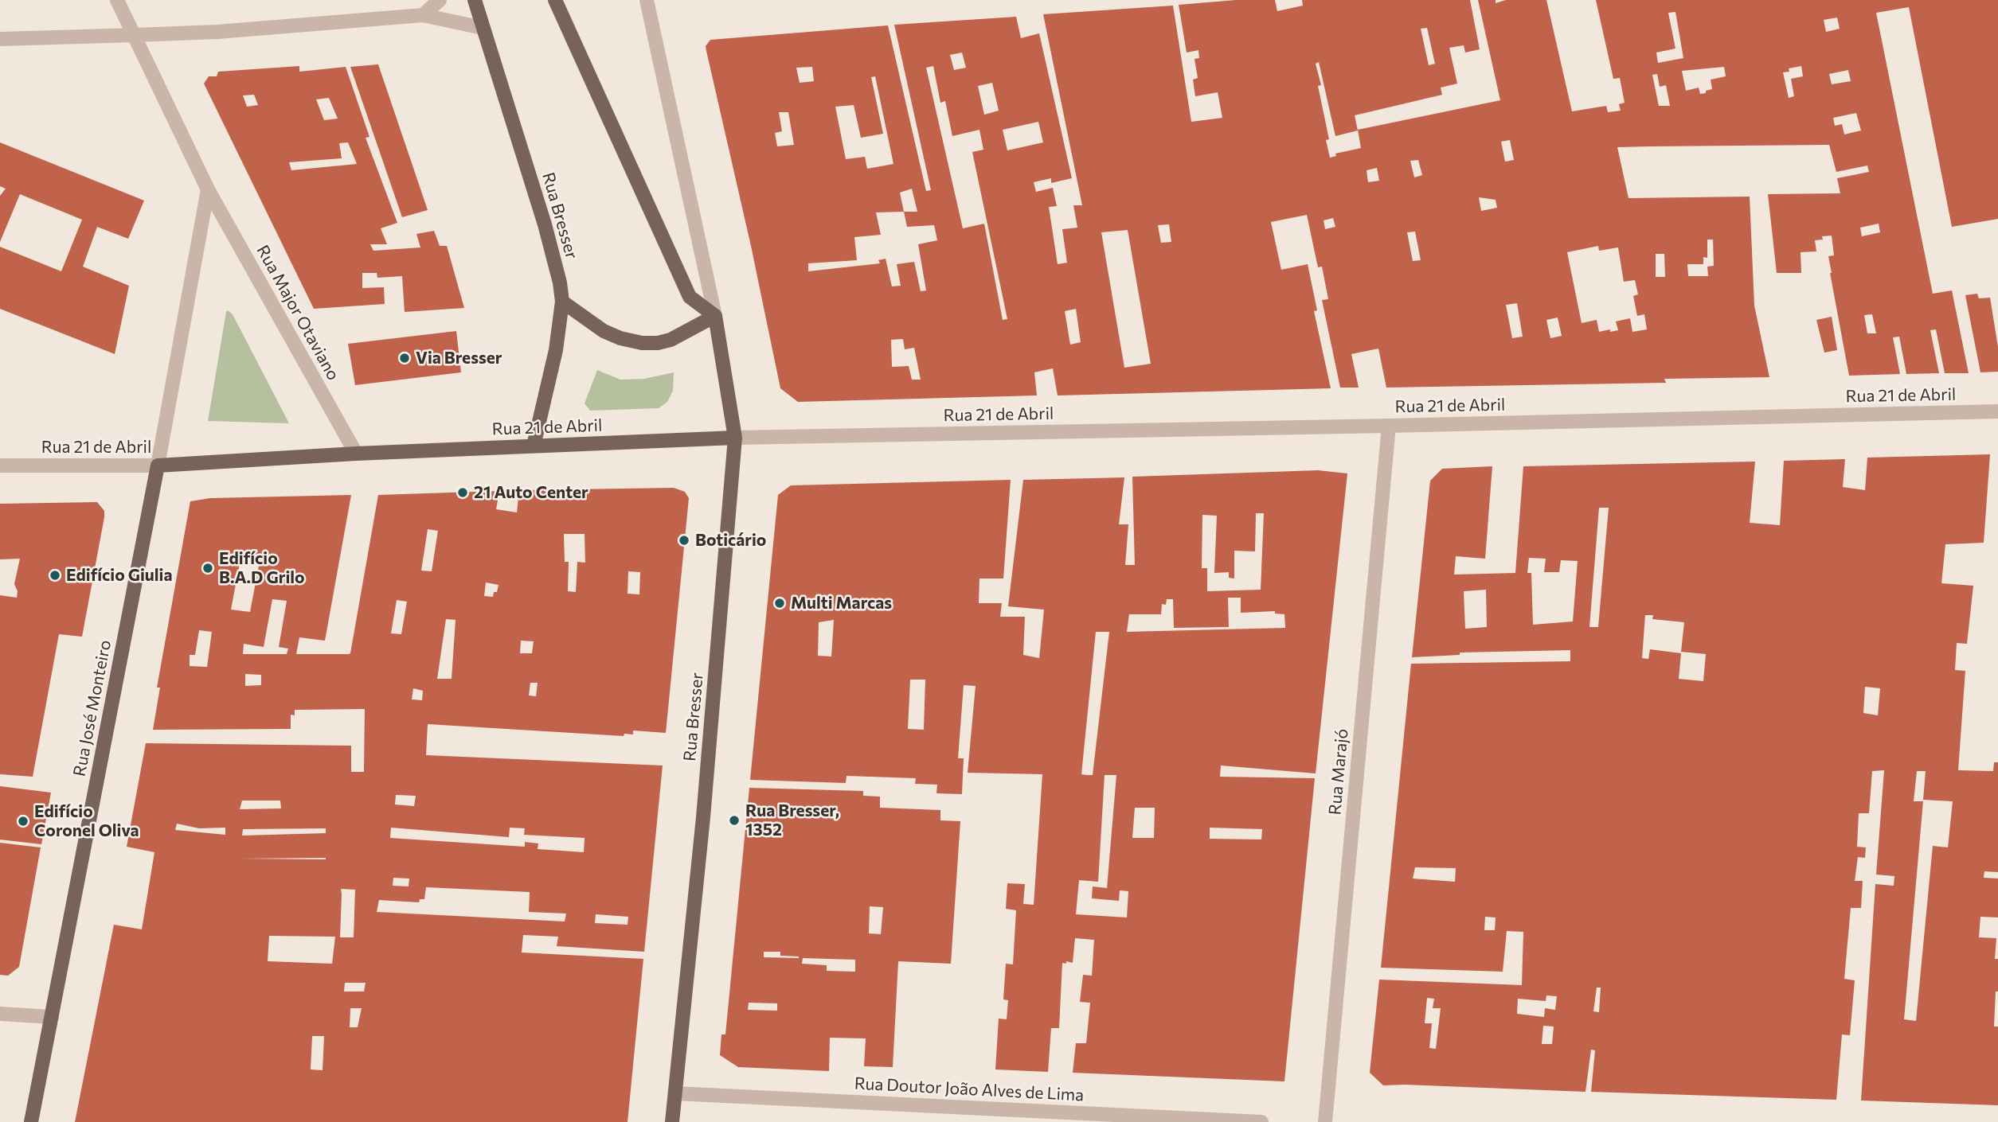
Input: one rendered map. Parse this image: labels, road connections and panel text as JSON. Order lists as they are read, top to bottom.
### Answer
{
  "streets": {
    "main road": ["Rua Bresser", "Rua 21 de Abril", "Rua José Monteiro"],
    "street": ["Rua Major Otaviano", "Rua Marajó", "Rua Doutor João Alves de Lima"]
  },
  "crossings": [
    ["Rua Bresser", "Rua 21 de Abril"],
    ["Rua Bresser", "Rua Doutor João Alves de Lima"],
    ["Rua Major Otaviano", "Rua 21 de Abril"],
    ["Rua 21 de Abril", "Rua José Monteiro"],
    ["Rua 21 de Abril", "Rua Marajó"]
  ],
  "places": [
    "Via Bresser",
    "21 Auto Center",
    "Boticário",
    "Edifício B.A.D Grilo",
    "Edifício Giulia",
    "Multi Marcas",
    "Rua Bresser, 1352",
    "Edifício Coronel Oliva"
  ]
}
